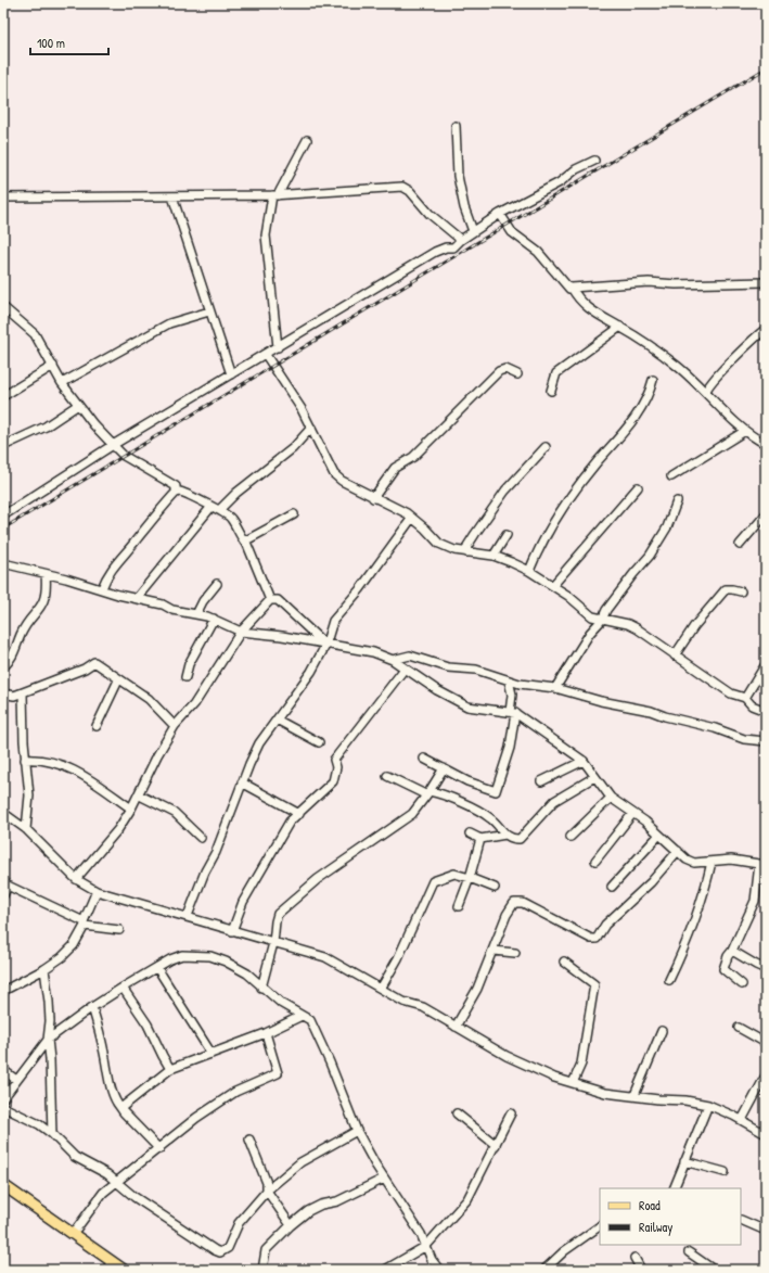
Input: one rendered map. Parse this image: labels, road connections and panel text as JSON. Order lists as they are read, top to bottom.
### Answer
{
  "legend": ["Road", "Railway"],
  "scale_bar": "100 m"
}
